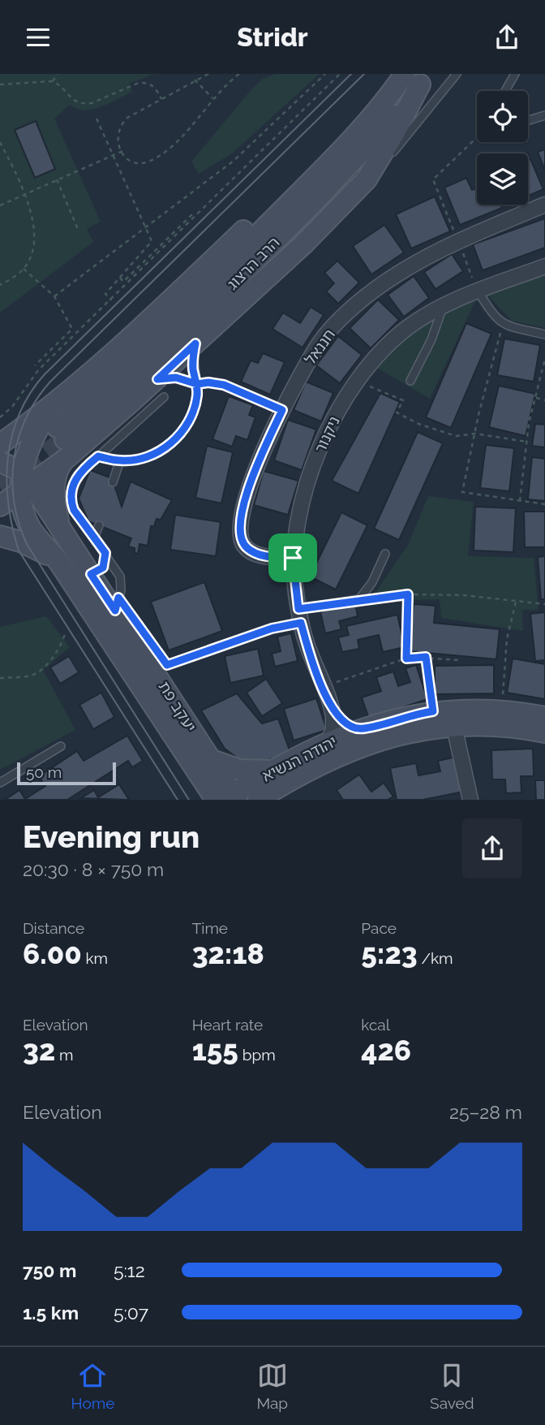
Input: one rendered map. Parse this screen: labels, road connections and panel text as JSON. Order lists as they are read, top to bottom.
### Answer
{
  "streets": {
    "main road": ["הרב הרצוג", "יעקב פת", "יהודה הנשיא"],
    "street": ["חננאל", "ניקנור"]
  },
  "crossings": [
    ["חננאל", "ניקנור"],
    ["ניקנור", "יהודה הנשיא"],
    ["יעקב פת", "יהודה הנשיא"]
  ],
  "scale_bar": "50 m",
  "page": {
    "header": "Stridr",
    "scale": "50 m",
    "heading": ["Evening run", "20:30 · 8 × 750 m"],
    "stats": [
      ["Distance", "6.00 km"],
      ["Time", "32:18"],
      ["Pace", "5:23 /km"],
      ["Elevation", "32 m"],
      ["Heart rate", "155 bpm"],
      ["kcal", "426"]
    ],
    "chart": ["Elevation", "25–28 m"],
    "list": [
      {
        "name": "750 m",
        "note": "5:12"
      },
      {
        "name": "1.5 km",
        "note": "5:07"
      }
    ],
    "tabs": ["Home", "Map", "Saved"]
  }
}
